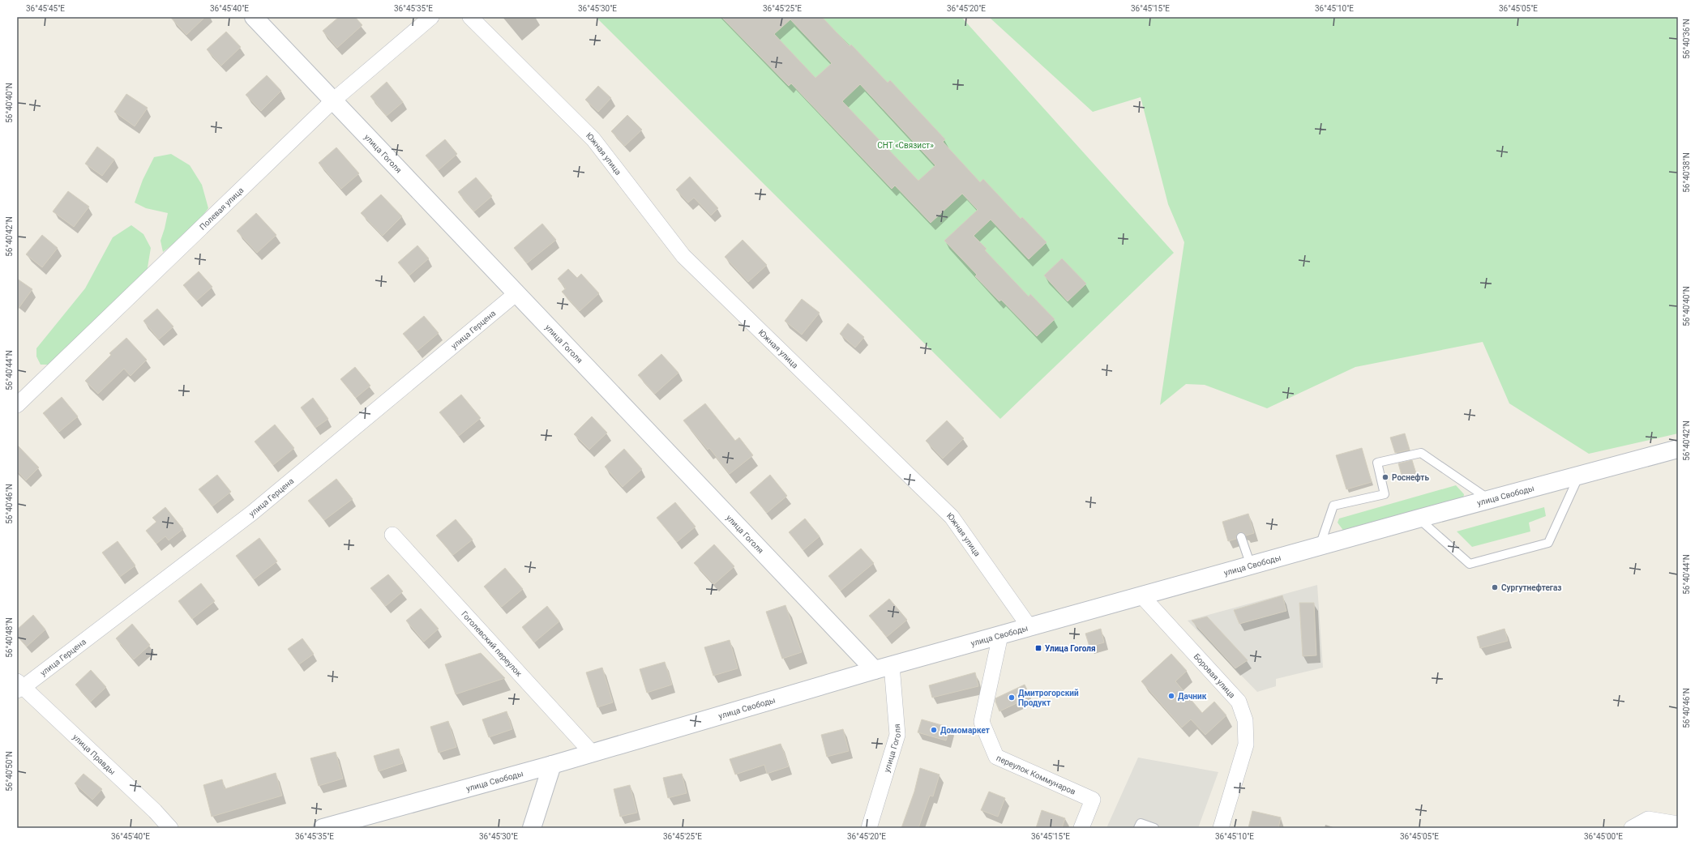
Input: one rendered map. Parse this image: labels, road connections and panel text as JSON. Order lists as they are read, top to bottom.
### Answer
{
  "streets": {
    "main road": ["улица Гоголя", "улица Свободы"],
    "street": [
      "Южная улица",
      "Полевая улица",
      "улица Герцена",
      "Гоголевский переулок",
      "Боровая улица",
      "улица Правды",
      "переулок Коммунаров"
    ]
  },
  "crossings": [
    ["улица Гоголя", "Полевая улица"],
    ["улица Гоголя", "улица Герцена"],
    ["улица Гоголя", "улица Свободы"],
    ["Южная улица", "улица Свободы"],
    ["улица Герцена", "улица Правды"],
    ["улица Свободы", "Гоголевский переулок"],
    ["улица Свободы", "Боровая улица"],
    ["улица Свободы", "переулок Коммунаров"]
  ],
  "parks": ["СНТ «Связист»"],
  "places": {
    "other": [
      "Роснефть",
      "Сургутнефтегаз",
      "Дачник",
      "Дмитрогорский Продукт",
      "Домомаркет"
    ],
    "transit": ["Улица Гоголя"]
  },
  "coordinates": [
    "36°45'45\"E",
    "36°45'40\"E",
    "36°45'35\"E",
    "36°45'30\"E",
    "36°45'25\"E",
    "36°45'20\"E",
    "36°45'15\"E",
    "36°45'10\"E",
    "36°45'05\"E",
    "56°40'36\"N",
    "56°40'40\"N",
    "56°40'38\"N",
    "56°40'42\"N",
    "56°40'44\"N",
    "56°40'46\"N",
    "56°40'48\"N",
    "56°40'50\"N",
    "36°45'00\"E"
  ]
}
